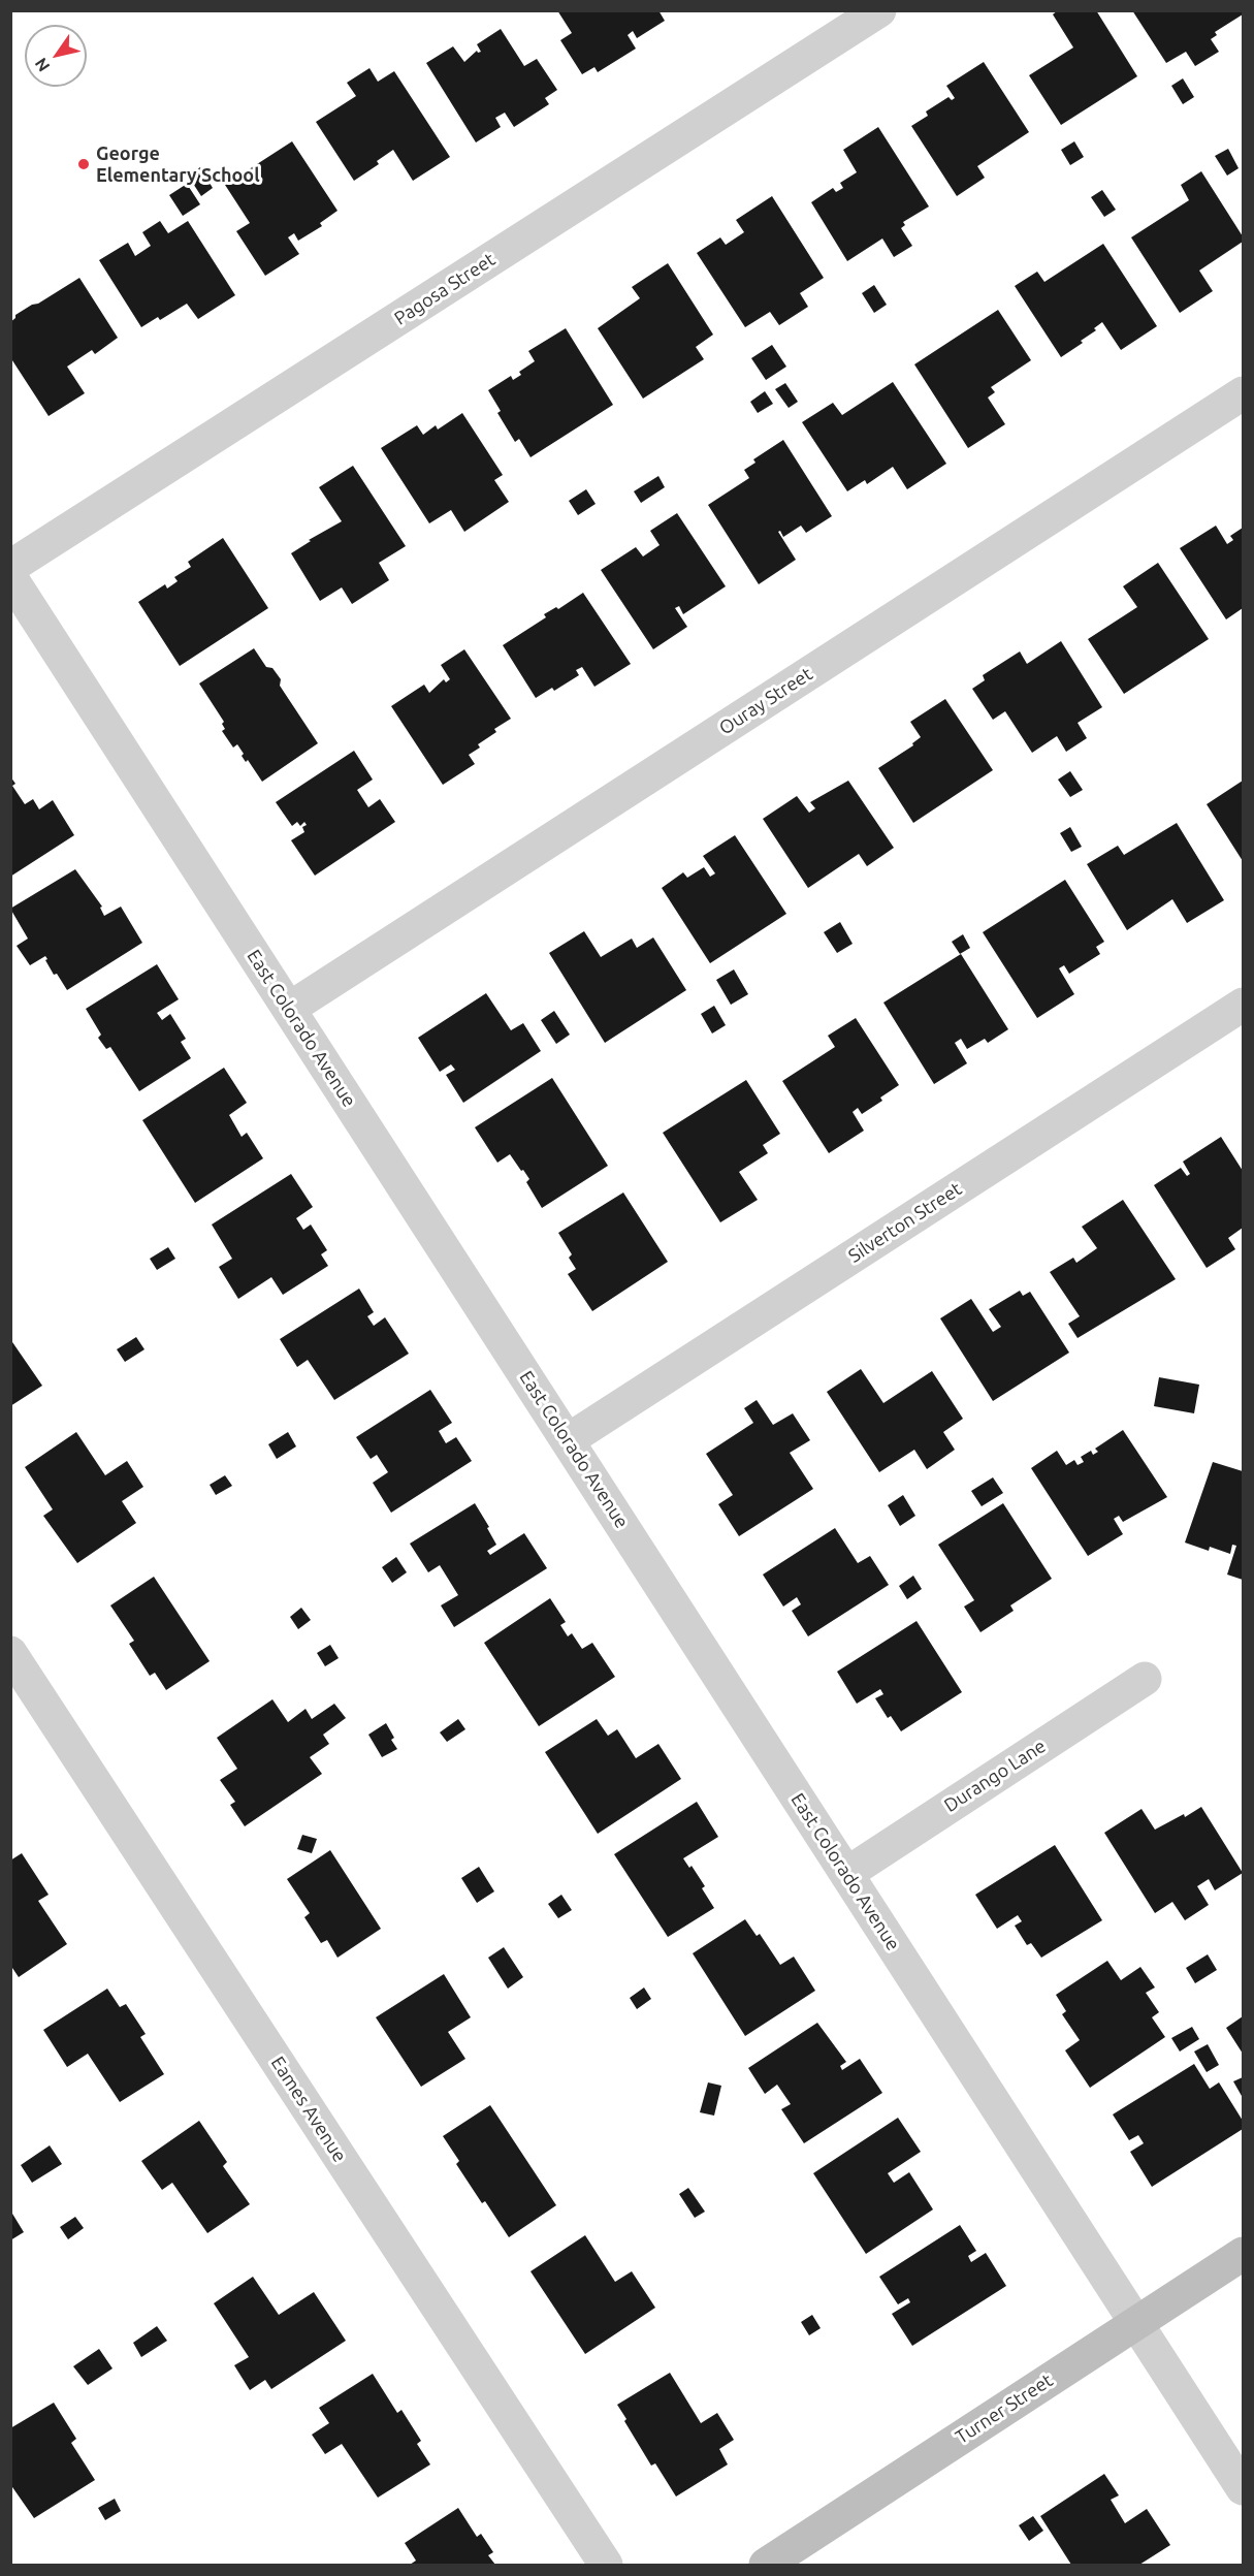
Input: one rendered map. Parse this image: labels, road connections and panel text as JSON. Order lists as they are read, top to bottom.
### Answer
{
  "streets": {
    "street": [
      "Pagosa Street",
      "Ouray Street",
      "East Colorado Avenue",
      "Silverton Street",
      "Durango Lane",
      "Eames Avenue",
      "Turner Street"
    ]
  },
  "crossings": [
    ["Ouray Street", "East Colorado Avenue"],
    ["East Colorado Avenue", "Silverton Street"],
    ["East Colorado Avenue", "Durango Lane"],
    ["East Colorado Avenue", "Turner Street"]
  ],
  "places": ["George Elementary School"],
  "north": "bottom left"
}
